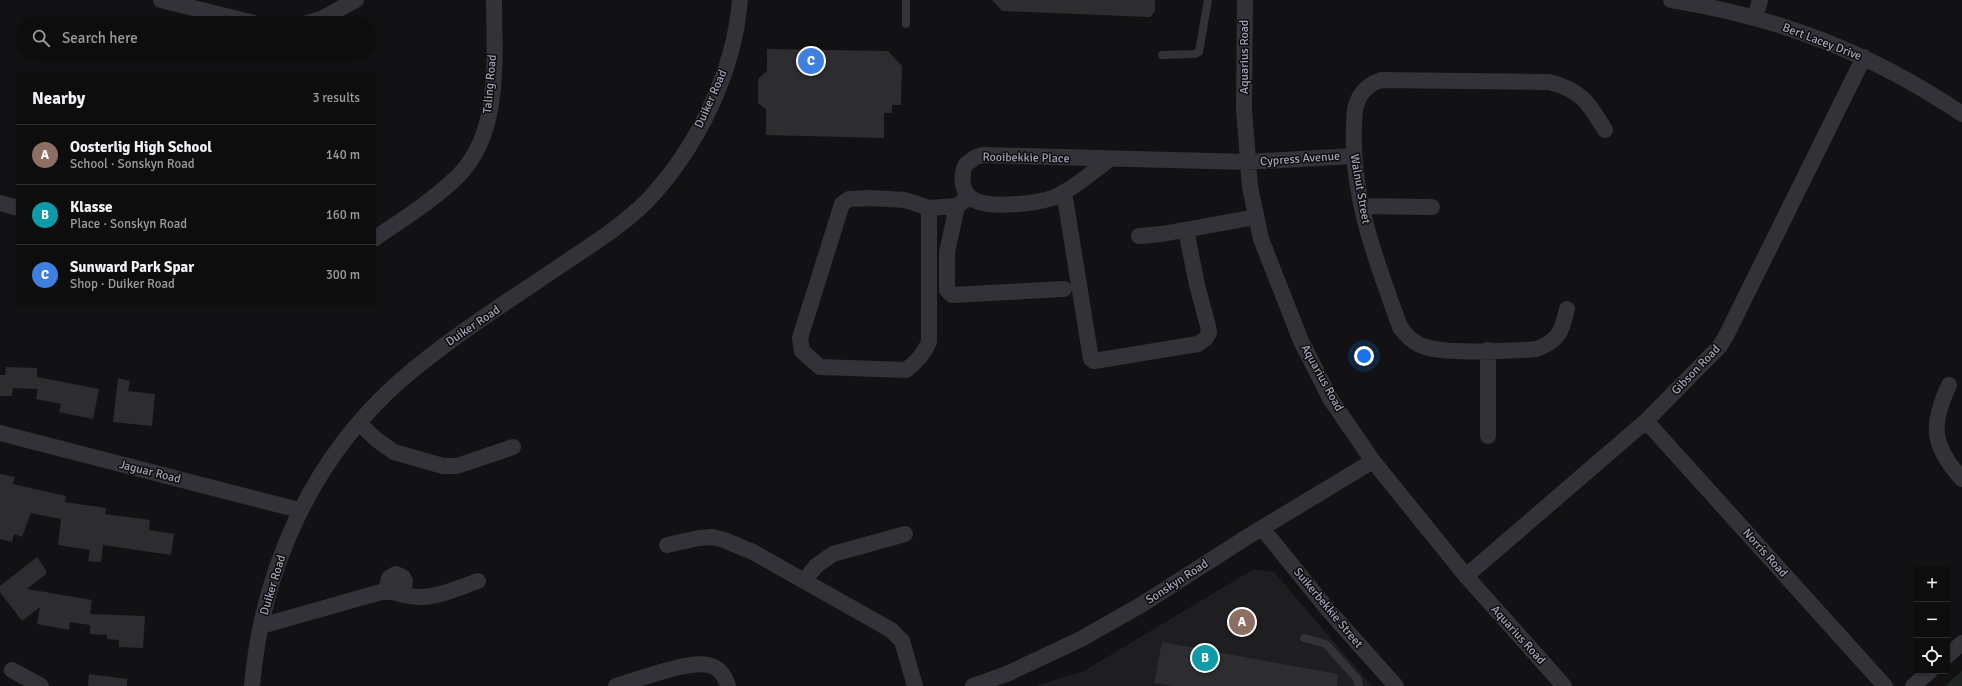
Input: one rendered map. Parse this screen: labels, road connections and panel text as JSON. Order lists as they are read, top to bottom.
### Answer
{
  "streets": {
    "street": [
      "Bert Lacey Drive",
      "Aquarius Road",
      "Taling Road",
      "Duiker Road",
      "Rooibekkie Place",
      "Cypress Avenue",
      "Walnut Street",
      "Gibson Road",
      "Jaguar Road",
      "Norris Road",
      "Sonskyn Road",
      "Suikerbekkie Street"
    ]
  },
  "crossings": [
    ["Bert Lacey Drive", "Gibson Road"],
    ["Aquarius Road", "Rooibekkie Place"],
    ["Aquarius Road", "Cypress Avenue"],
    ["Aquarius Road", "Gibson Road"],
    ["Aquarius Road", "Sonskyn Road"],
    ["Duiker Road", "Jaguar Road"],
    ["Rooibekkie Place", "Cypress Avenue"],
    ["Cypress Avenue", "Walnut Street"],
    ["Gibson Road", "Norris Road"],
    ["Sonskyn Road", "Suikerbekkie Street"]
  ],
  "page": {
    "search": "Search here",
    "pins": ["C", "A", "B"],
    "heading": ["Nearby", "3 results"],
    "list": [
      {
        "mark": "A",
        "name": "Oosterlig High School",
        "note": "School · Sonskyn Road",
        "value": "140 m"
      },
      {
        "mark": "B",
        "name": "Klasse",
        "note": "Place · Sonskyn Road",
        "value": "160 m"
      },
      {
        "mark": "C",
        "name": "Sunward Park Spar",
        "note": "Shop · Duiker Road",
        "value": "300 m"
      }
    ],
    "map_buttons": ["+", "−"]
  }
}
